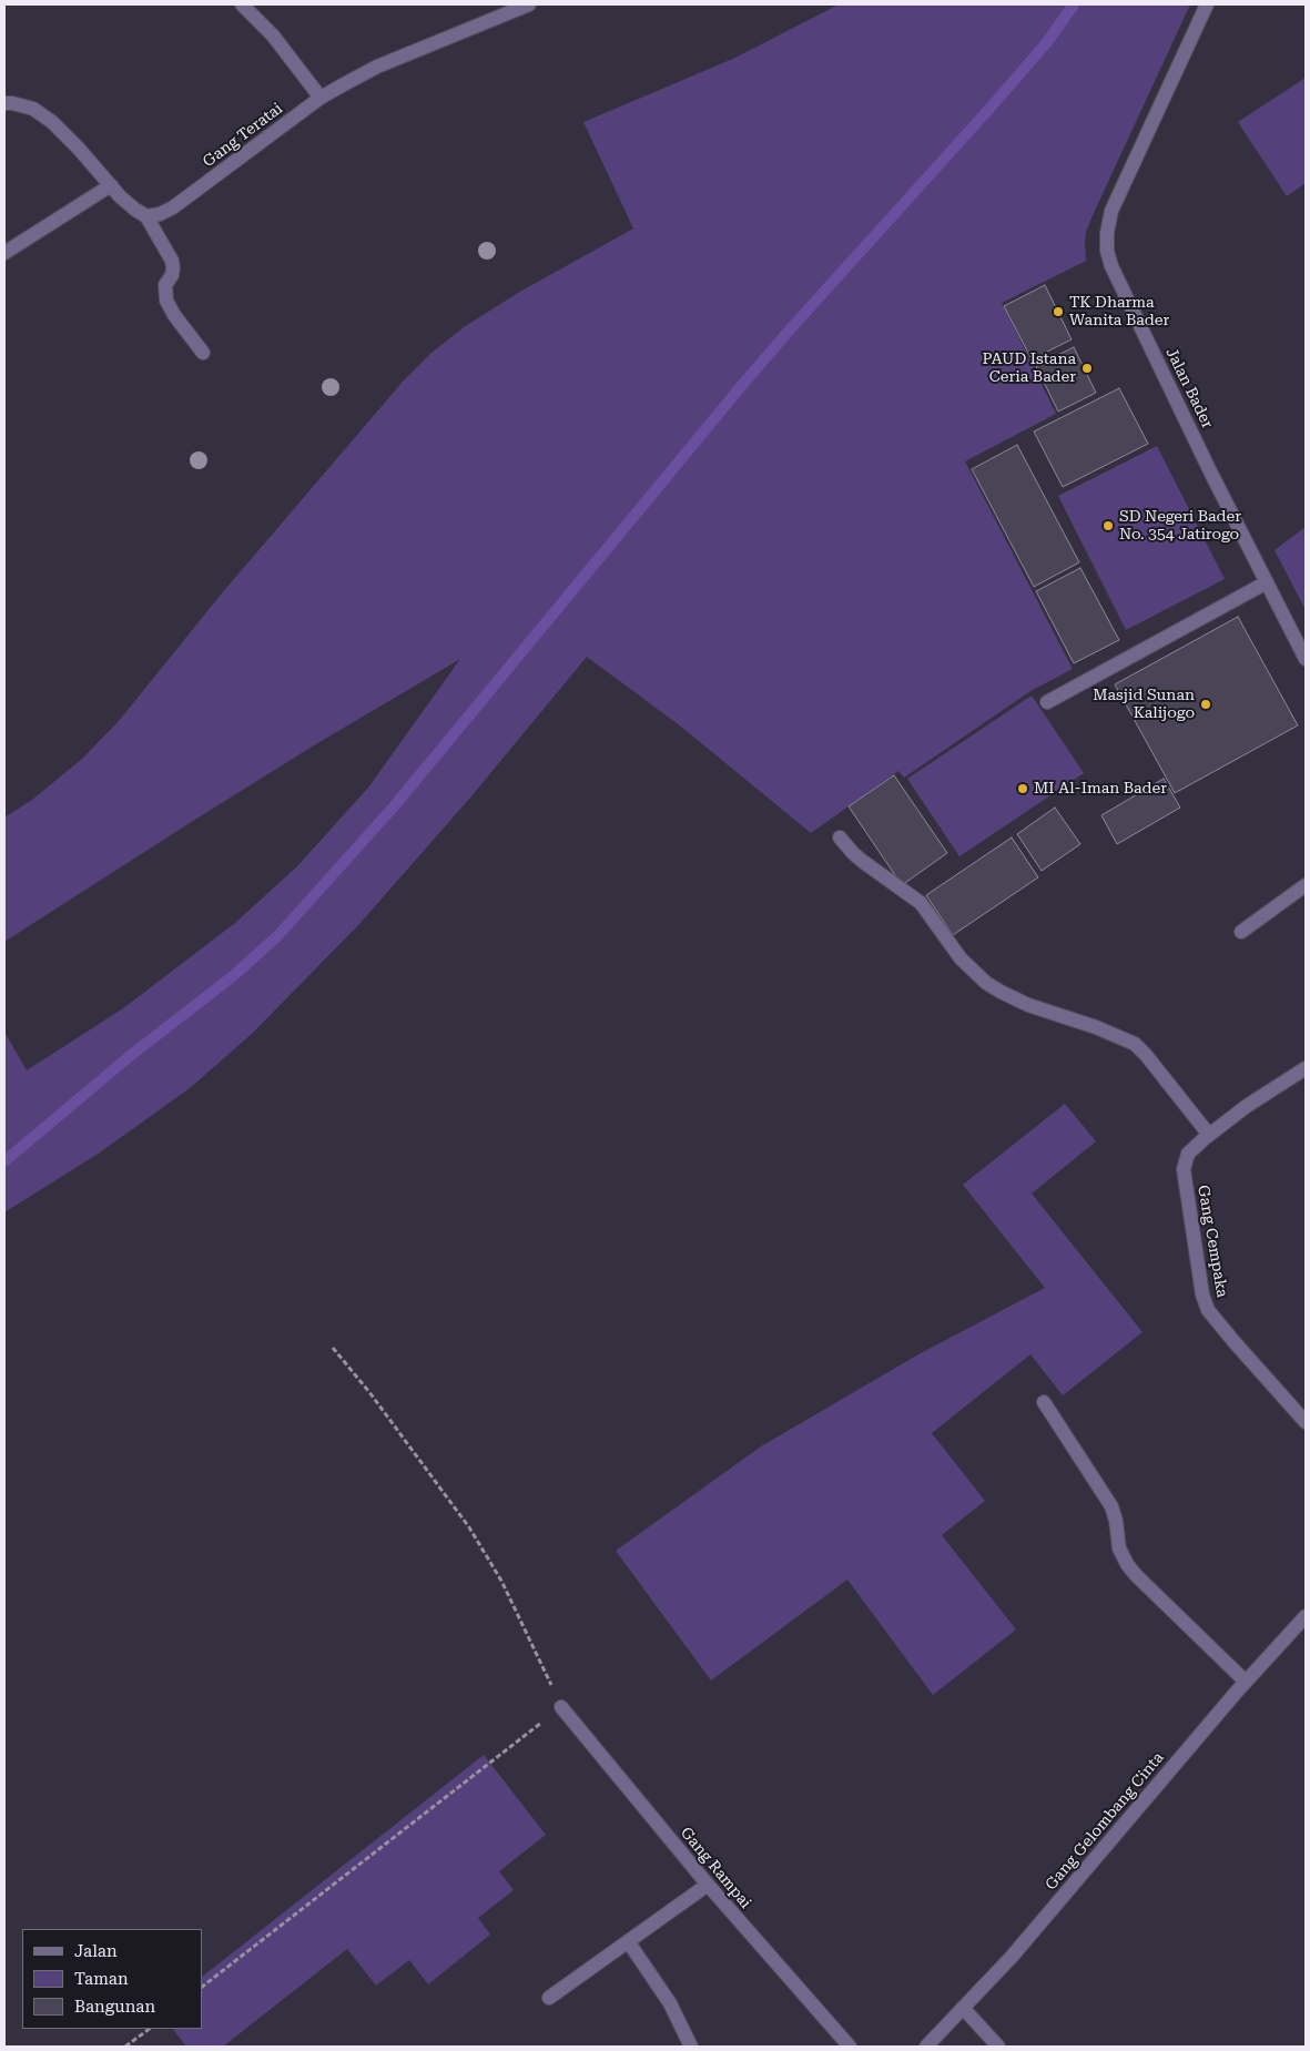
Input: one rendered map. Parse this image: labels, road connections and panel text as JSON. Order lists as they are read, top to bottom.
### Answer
{
  "streets": {
    "street": [
      "Gang Teratai",
      "Jalan Bader",
      "Gang Cempaka",
      "Gang Gelombang Cinta",
      "Gang Rampai"
    ]
  },
  "places": [
    "TK Dharma Wanita Bader",
    "PAUD Istana Ceria Bader",
    "SD Negeri Bader No. 354 Jatirogo",
    "Masjid Sunan Kalijogo",
    "MI Al-Iman Bader"
  ],
  "legend": ["Jalan", "Taman", "Bangunan"]
}
